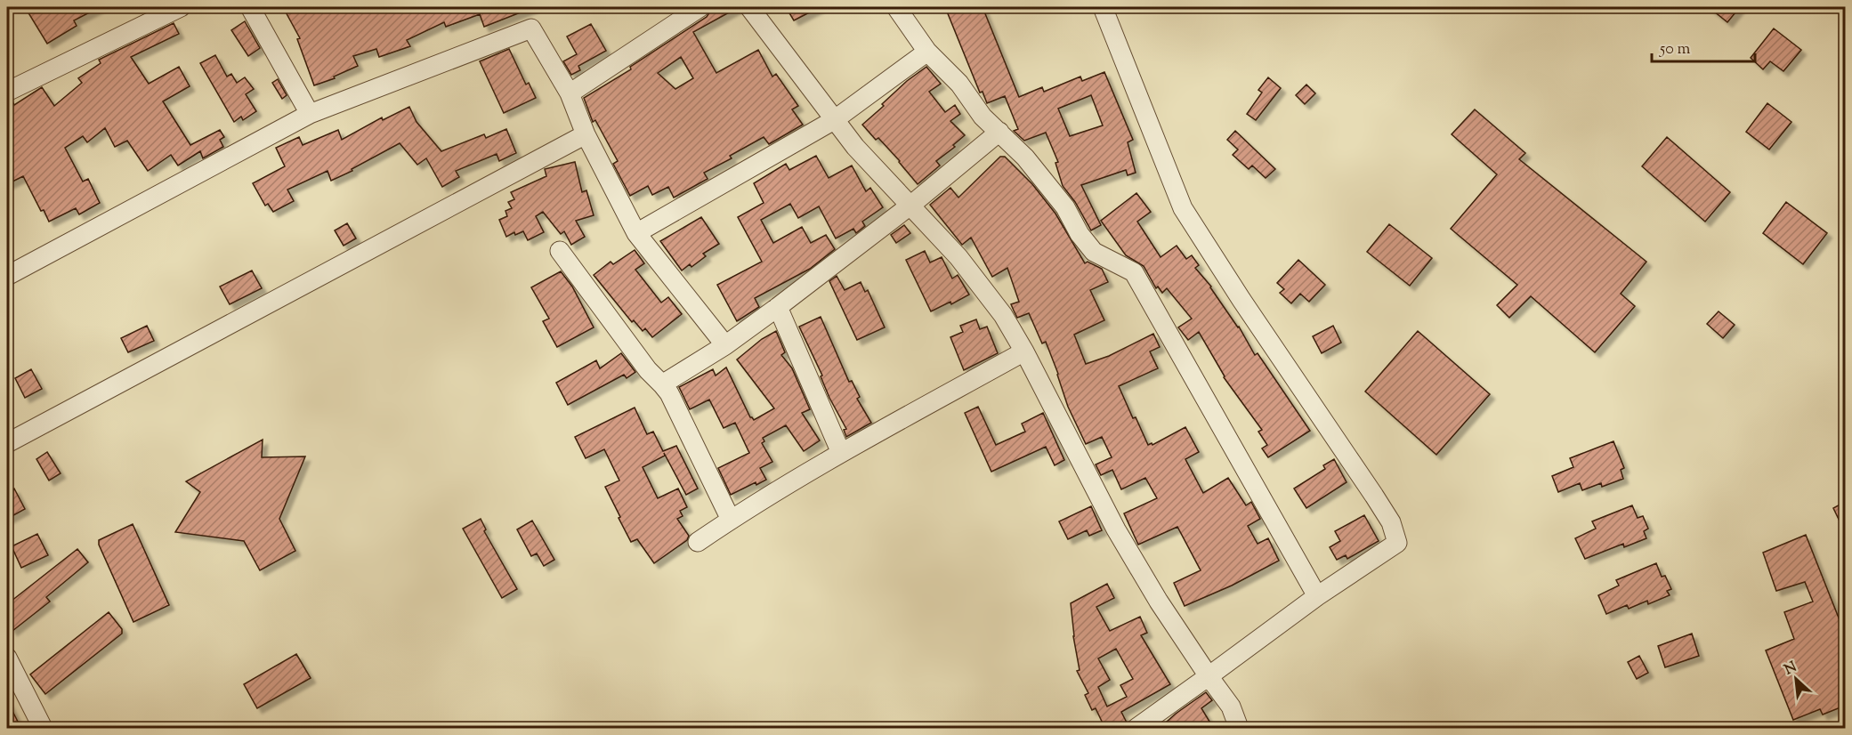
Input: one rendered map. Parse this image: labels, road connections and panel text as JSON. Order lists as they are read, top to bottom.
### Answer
{
  "scale_bar": "50 m",
  "north": "top left"
}
